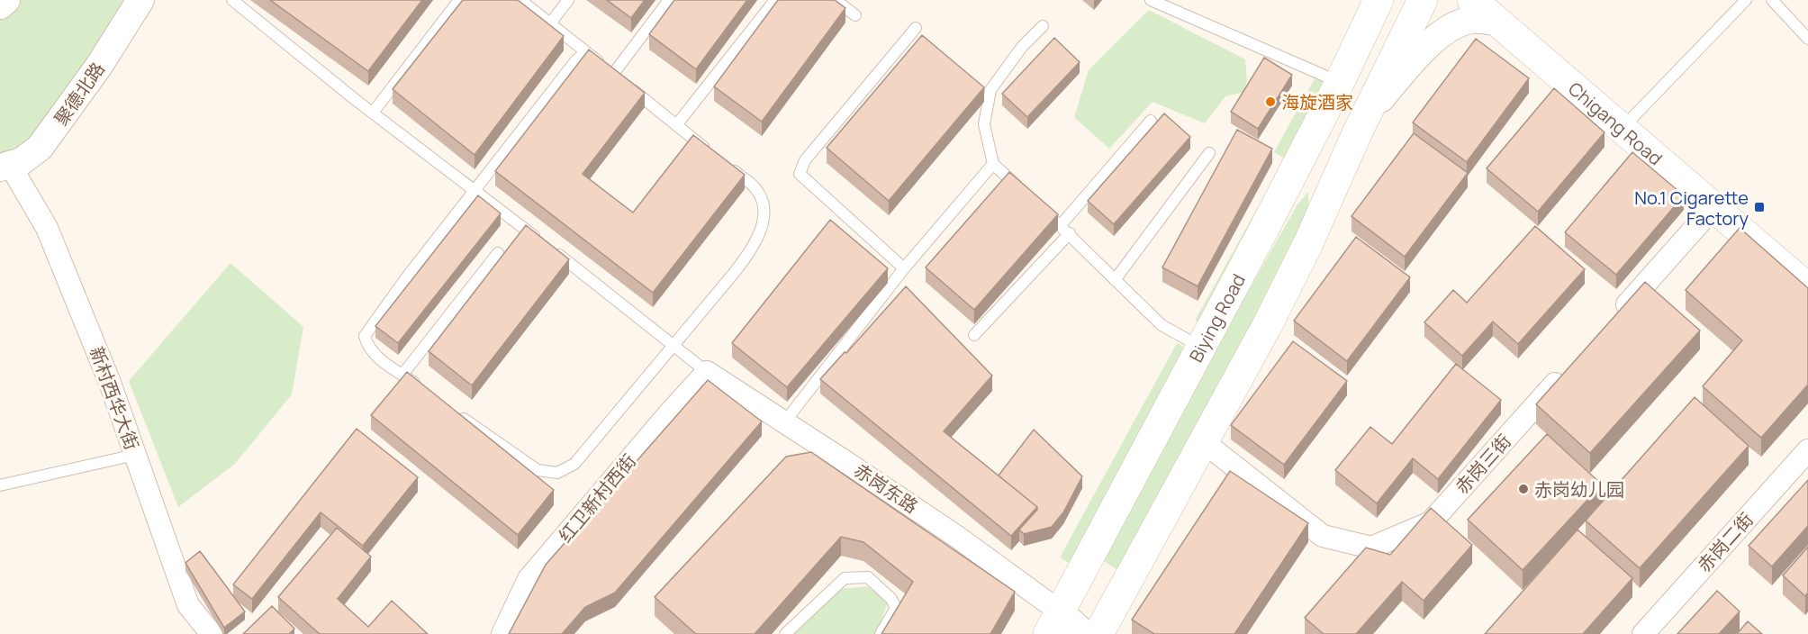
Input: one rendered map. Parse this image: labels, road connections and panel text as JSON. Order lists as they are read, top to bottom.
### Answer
{
  "streets": {
    "main road": ["Chigang Road", "Biying Road"],
    "street": [
      "聚德北路",
      "新村西华大街",
      "赤岗三街",
      "赤岗东路",
      "红卫新村西街",
      "赤岗二街"
    ]
  },
  "crossings": [
    ["聚德北路", "新村西华大街"],
    ["Biying Road", "赤岗东路"],
    ["赤岗东路", "红卫新村西街"]
  ],
  "places": {
    "other": ["海旋酒家", "赤岗幼儿园"],
    "transit": ["No.1 Cigarette Factory"]
  }
}
